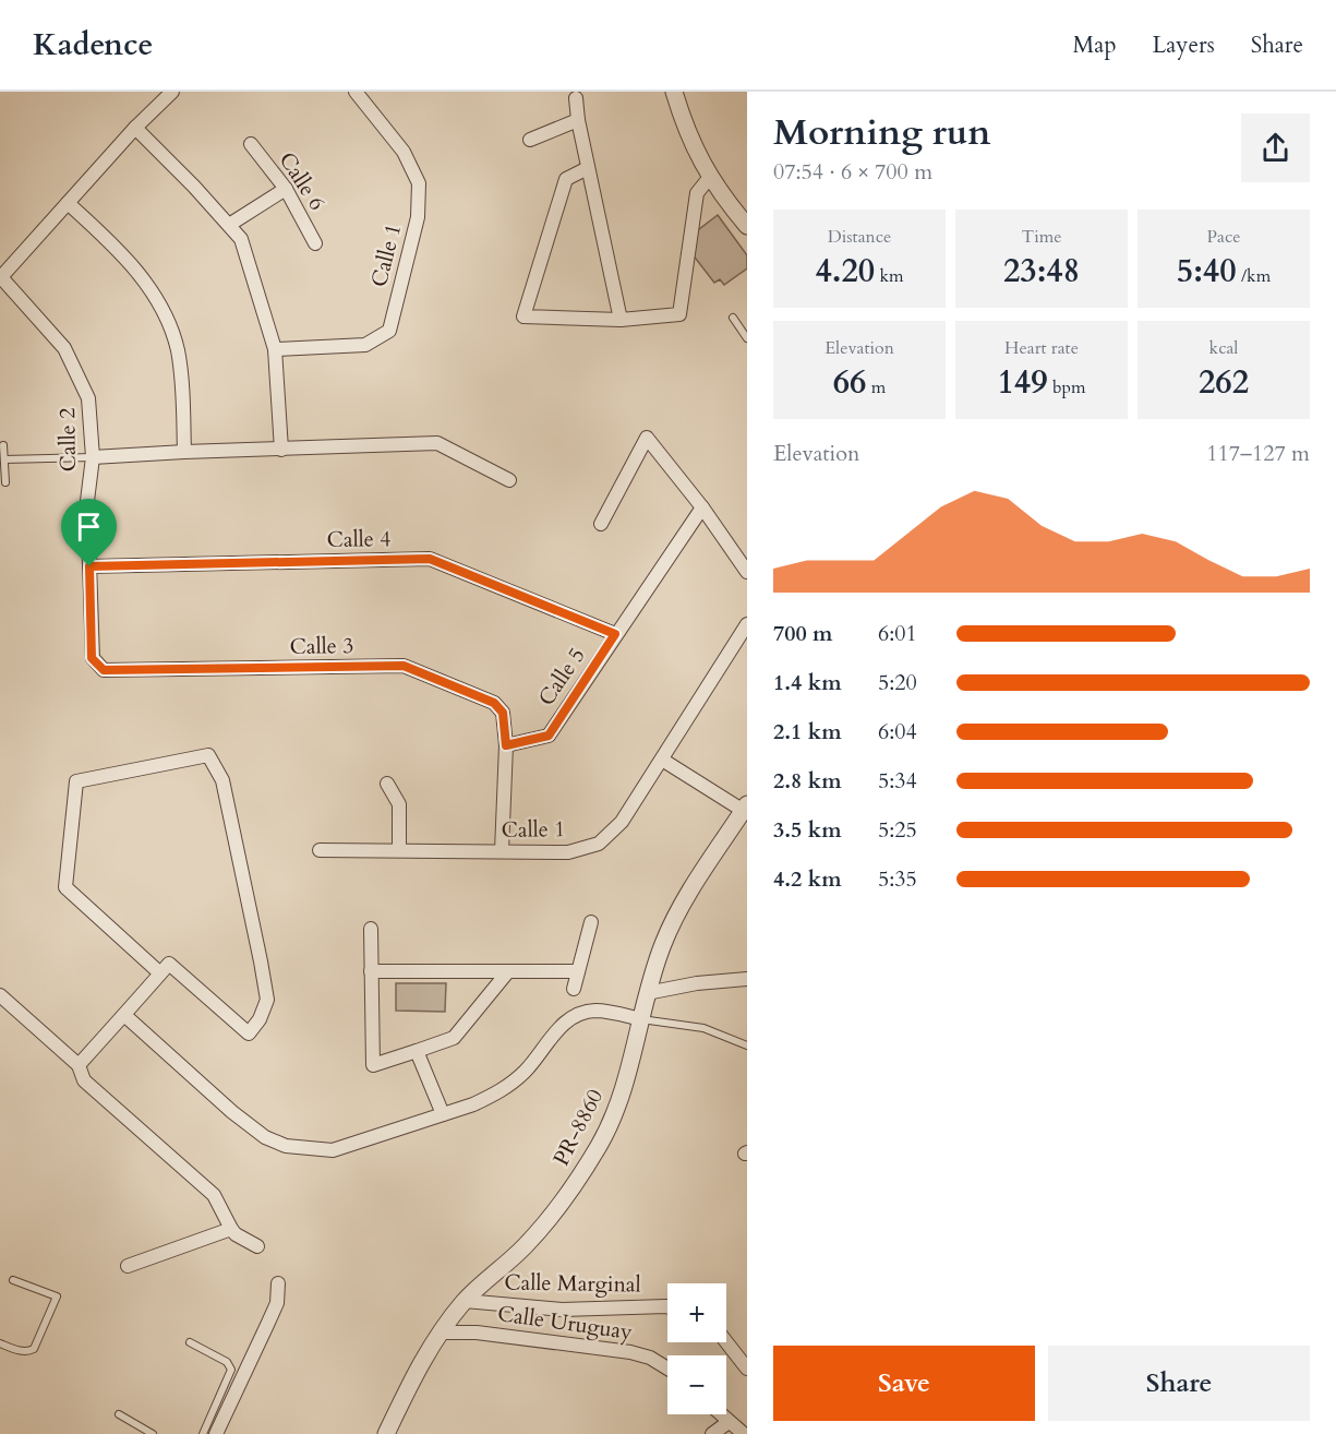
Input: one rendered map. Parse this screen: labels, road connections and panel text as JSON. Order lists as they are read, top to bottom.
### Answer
{
  "streets": {
    "street": [
      "Calle 6",
      "Calle 1",
      "Calle 2",
      "Calle 4",
      "Calle 3",
      "Calle 5",
      "PR-8860",
      "Calle Marginal",
      "Calle Uruguay"
    ]
  },
  "crossings": [
    ["Calle 1", "Calle 3"],
    ["Calle 2", "Calle 4"],
    ["Calle 2", "Calle 3"],
    ["Calle 4", "Calle 5"],
    ["Calle 3", "Calle 5"],
    ["PR-8860", "Calle Marginal"],
    ["PR-8860", "Calle Uruguay"]
  ],
  "page": {
    "header": "Kadence",
    "nav": ["Map", "Layers", "Share"],
    "heading": ["Morning run", "07:54 · 6 × 700 m"],
    "stats": [
      ["Distance", "4.20 km"],
      ["Time", "23:48"],
      ["Pace", "5:40 /km"],
      ["Elevation", "66 m"],
      ["Heart rate", "149 bpm"],
      ["kcal", "262"]
    ],
    "chart": ["Elevation", "117–127 m"],
    "list": [
      {
        "name": "700 m",
        "note": "6:01"
      },
      {
        "name": "1.4 km",
        "note": "5:20"
      },
      {
        "name": "2.1 km",
        "note": "6:04"
      },
      {
        "name": "2.8 km",
        "note": "5:34"
      },
      {
        "name": "3.5 km",
        "note": "5:25"
      },
      {
        "name": "4.2 km",
        "note": "5:35"
      }
    ],
    "map_buttons": ["+", "−"],
    "buttons": ["Save", "Share"]
  }
}
